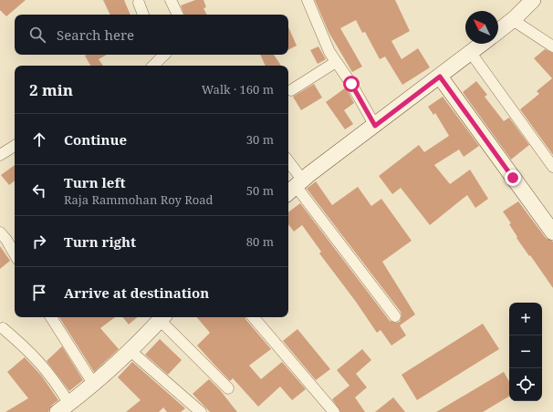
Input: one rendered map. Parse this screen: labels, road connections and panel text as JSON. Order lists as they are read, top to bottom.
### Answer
{
  "north": "top left",
  "page": {
    "search": "Search here",
    "heading": ["2 min", "Walk · 160 m"],
    "list": [
      ["Continue", "30 m"],
      ["Turn left", "Raja Rammohan Roy Road", "50 m"],
      ["Turn right", "80 m"],
      "Arrive at destination"
    ],
    "map_buttons": ["+", "−"]
  }
}
